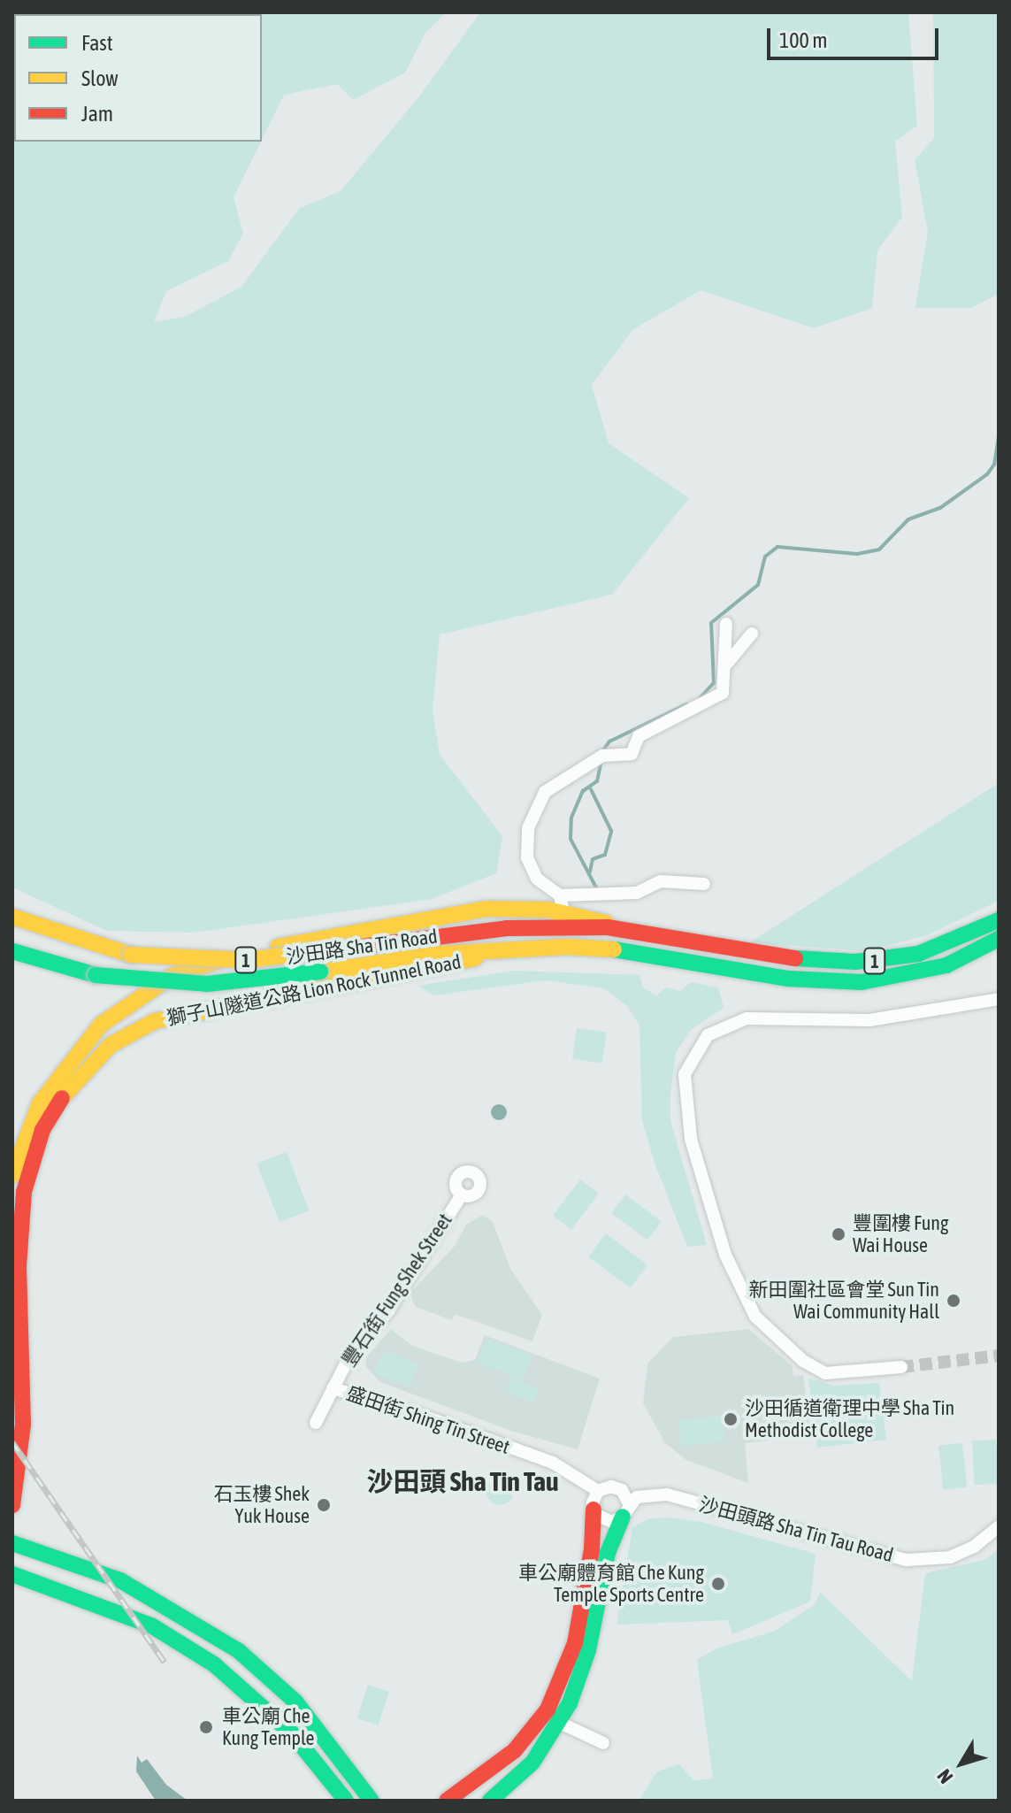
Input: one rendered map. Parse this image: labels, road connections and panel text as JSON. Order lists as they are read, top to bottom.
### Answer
{
  "streets": {
    "main road": ["沙田路 Sha Tin Road", "1", "獅子山隧道公路 Lion Rock Tunnel Road"],
    "street": ["豐石街 Fung Shek Street", "盛田街 Shing Tin Street", "沙田頭路 Sha Tin Tau Road"]
  },
  "crossings": [
    ["沙田路 Sha Tin Road", "獅子山隧道公路 Lion Rock Tunnel Road"],
    ["豐石街 Fung Shek Street", "盛田街 Shing Tin Street"]
  ],
  "districts": ["沙田頭 Sha Tin Tau"],
  "places": [
    "豐圍樓 Fung Wai House",
    "新田圍社區會堂 Sun Tin Wai Community Hall",
    "沙田循道衛理中學 Sha Tin Methodist College",
    "石玉樓 Shek Yuk House",
    "車公廟體育館 Che Kung Temple Sports Centre",
    "車公廟 Che Kung Temple"
  ],
  "legend": ["Fast", "Slow", "Jam"],
  "scale_bar": "100 m",
  "north": "bottom left"
}
